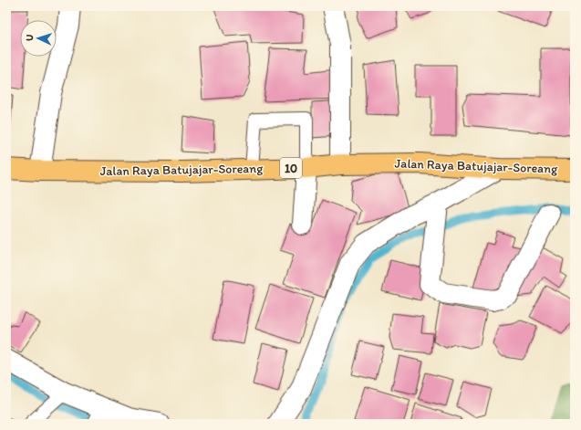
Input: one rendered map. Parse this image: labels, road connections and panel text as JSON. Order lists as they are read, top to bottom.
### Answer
{
  "streets": {
    "highway": ["Jalan Raya Batujajar-Soreang", "10"]
  },
  "north": "left"
}
